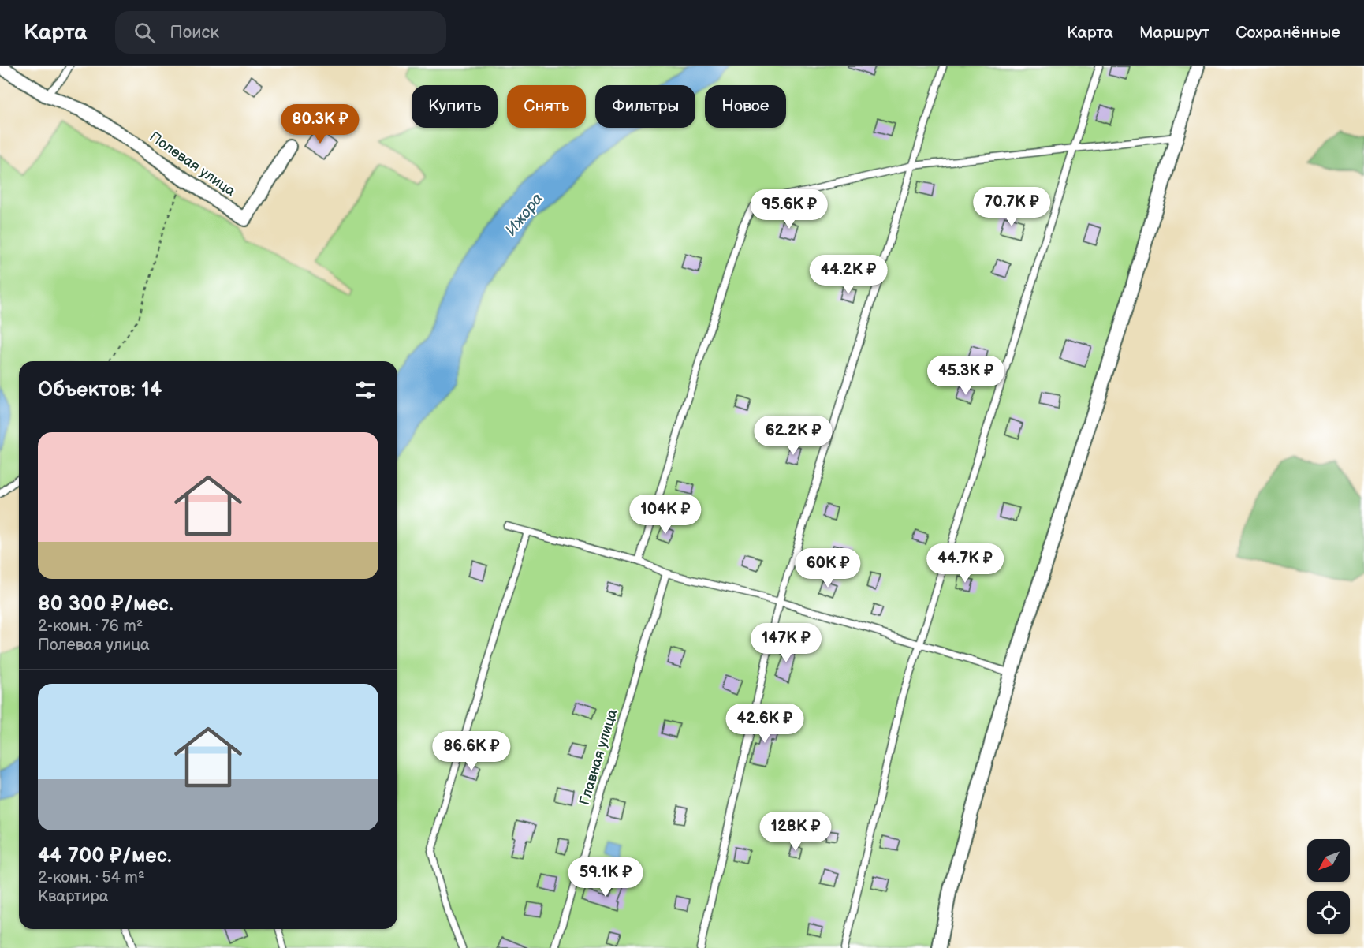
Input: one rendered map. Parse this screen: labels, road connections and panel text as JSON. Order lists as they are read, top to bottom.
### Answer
{
  "streets": {
    "street": ["Полевая улица"],
    "lane": ["Главная улица"]
  },
  "water": ["Ижора"],
  "north": "bottom left",
  "page": {
    "header": "Карта",
    "search": "Поиск",
    "nav": ["Карта", "Маршрут", "Сохранённые"],
    "chip": [
      "Купить",
      "Снять",
      "Фильтры",
      "Новое"
    ],
    "price": [
      "80.3K ₽",
      "70.7K ₽",
      "95.6K ₽",
      "44.2K ₽",
      "45.3K ₽",
      "62.2K ₽",
      "104K ₽",
      "44.7K ₽",
      "60K ₽",
      "147K ₽",
      "42.6K ₽",
      "86.6K ₽",
      "128K ₽",
      "59.1K ₽"
    ],
    "heading": "Объектов: 14",
    "list": [
      {
        "name": "80 300 ₽/мес.",
        "note": "2-комн. · 76 m² · Полевая улица"
      },
      {
        "name": "44 700 ₽/мес.",
        "note": "2-комн. · 54 m² · Квартира"
      }
    ]
  }
}
